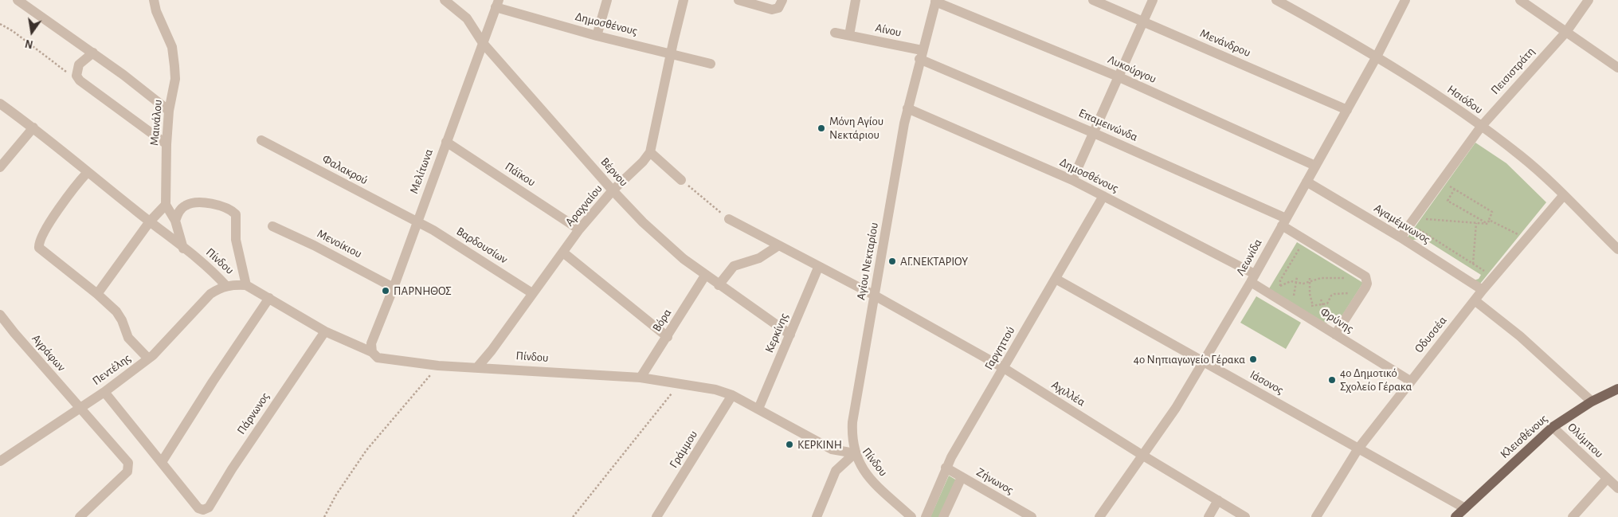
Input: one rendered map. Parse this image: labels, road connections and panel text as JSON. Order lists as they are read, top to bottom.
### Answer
{
  "streets": {
    "main road": ["Κλεισθένους"],
    "street": [
      "Δημοσθένους",
      "Αίνου",
      "Μενάνδρου",
      "Λυκούργου",
      "Πεισιστράτη",
      "Ησιόδου",
      "Μαινάλου",
      "Επαμεινώνδα",
      "Φαλακρού",
      "Μελίτωνα",
      "Βέρνου",
      "Πάϊκου",
      "Αραχναίου",
      "Αγαμέμνωνος",
      "Μενοίκιου",
      "Βαρδουσίων",
      "Λεωνίδα",
      "Πίνδου",
      "Αγίου Νεκταρίου",
      "Βόρα",
      "Φρύνης",
      "Κερκίνης",
      "Οδυσσέα",
      "Γαργηττού",
      "Αγράφων",
      "Πεντέλης",
      "Ιάσονος",
      "Αχιλλέα",
      "Πάρνωνος",
      "Ολύμπου",
      "Γράμμου",
      "Ζήνωνος"
    ]
  },
  "crossings": [
    ["Δημοσθένους", "Μελίτωνα"],
    ["Δημοσθένους", "Αραχναίου"],
    ["Δημοσθένους", "Λεωνίδα"],
    ["Δημοσθένους", "Αγίου Νεκταρίου"],
    ["Δημοσθένους", "Φρύνης"],
    ["Δημοσθένους", "Γαργηττού"],
    ["Αίνου", "Επαμεινώνδα"],
    ["Αίνου", "Αγίου Νεκταρίου"],
    ["Μενάνδρου", "Λεωνίδα"],
    ["Λυκούργου", "Λεωνίδα"],
    ["Λυκούργου", "Αγίου Νεκταρίου"],
    ["Πεισιστράτη", "Ησιόδου"],
    ["Πεισιστράτη", "Αγαμέμνωνος"],
    ["Ησιόδου", "Λεωνίδα"],
    ["Ησιόδου", "Οδυσσέα"],
    ["Επαμεινώνδα", "Λεωνίδα"],
    ["Επαμεινώνδα", "Αγίου Νεκταρίου"],
    ["Επαμεινώνδα", "Φρύνης"],
    ["Φαλακρού", "Μελίτωνα"],
    ["Φαλακρού", "Βαρδουσίων"],
    ["Μελίτωνα", "Βέρνου"],
    ["Μελίτωνα", "Πάϊκου"],
    ["Μελίτωνα", "Μενοίκιου"],
    ["Μελίτωνα", "Βαρδουσίων"],
    ["Μελίτωνα", "Πίνδου"],
    ["Βέρνου", "Αραχναίου"],
    ["Βέρνου", "Βόρα"],
    ["Βέρνου", "Κερκίνης"],
    ["Πάϊκου", "Αραχναίου"],
    ["Αραχναίου", "Βαρδουσίων"],
    ["Αραχναίου", "Πίνδου"],
    ["Αγαμέμνωνος", "Λεωνίδα"],
    ["Αγαμέμνωνος", "Οδυσσέα"],
    ["Λεωνίδα", "Φρύνης"],
    ["Λεωνίδα", "Ιάσονος"],
    ["Λεωνίδα", "Αχιλλέα"],
    ["Πίνδου", "Αγίου Νεκταρίου"],
    ["Πίνδου", "Βόρα"],
    ["Πίνδου", "Κερκίνης"],
    ["Πίνδου", "Πεντέλης"],
    ["Πίνδου", "Πάρνωνος"],
    ["Πίνδου", "Γράμμου"],
    ["Αγίου Νεκταρίου", "Αχιλλέα"],
    ["Φρύνης", "Οδυσσέα"],
    ["Κερκίνης", "Αχιλλέα"],
    ["Οδυσσέα", "Ιάσονος"],
    ["Γαργηττού", "Ιάσονος"],
    ["Γαργηττού", "Αχιλλέα"],
    ["Γαργηττού", "Ζήνωνος"],
    ["Αγράφων", "Πεντέλης"],
    ["Ιάσονος", "Κλεισθένους"],
    ["Κλεισθένους", "Ολύμπου"]
  ],
  "places": [
    "Μόνη Αγίου Νεκτάριου",
    "ΑΓ.ΝΕΚΤΑΡΙΟΥ",
    "ΠΑΡΝΗΘΟΣ",
    "4ο Νηπιαγωγείο Γέρακα",
    "4ο Δημοτικό Σχολείο Γέρακα",
    "ΚΕΡΚΙΝΗ"
  ],
  "north": "bottom"
}
